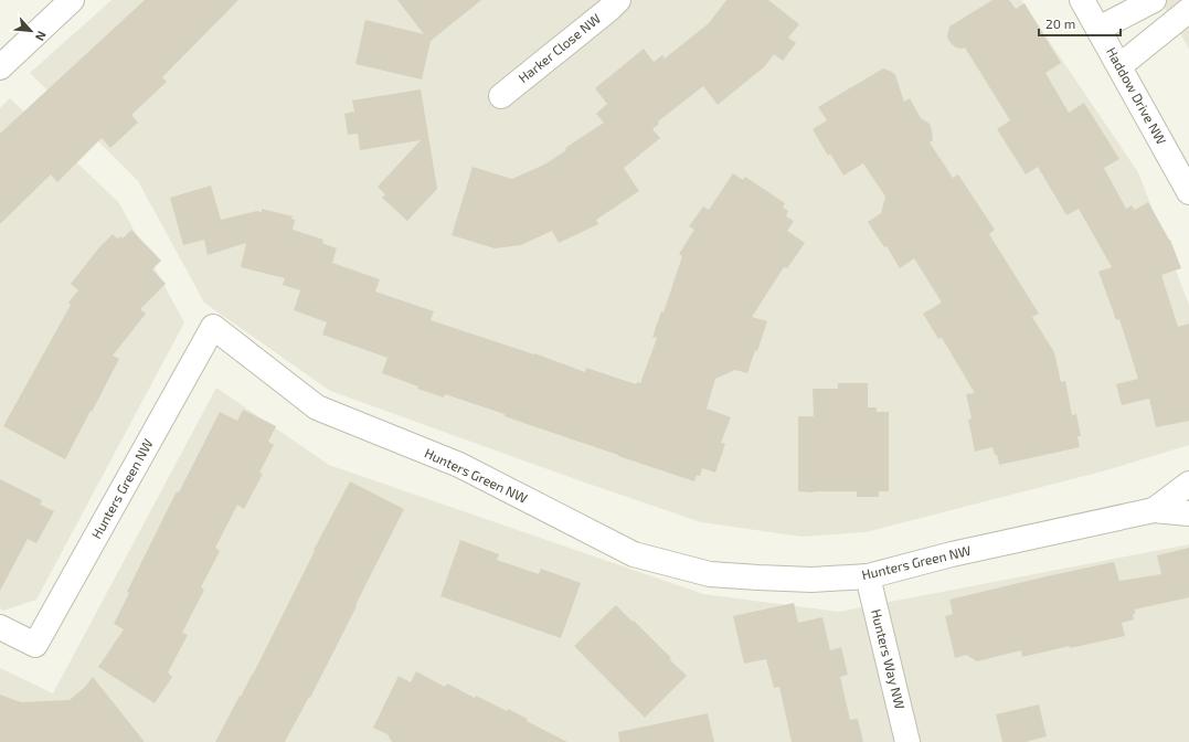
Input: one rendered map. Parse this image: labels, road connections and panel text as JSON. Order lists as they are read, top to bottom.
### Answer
{
  "streets": {
    "street": [
      "Harker Close NW",
      "Haddow Drive NW",
      "Hunters Green NW",
      "Hunters Way NW"
    ]
  },
  "crossings": [
    ["Hunters Green NW", "Hunters Way NW"]
  ],
  "scale_bar": "20 m",
  "north": "bottom right"
}
